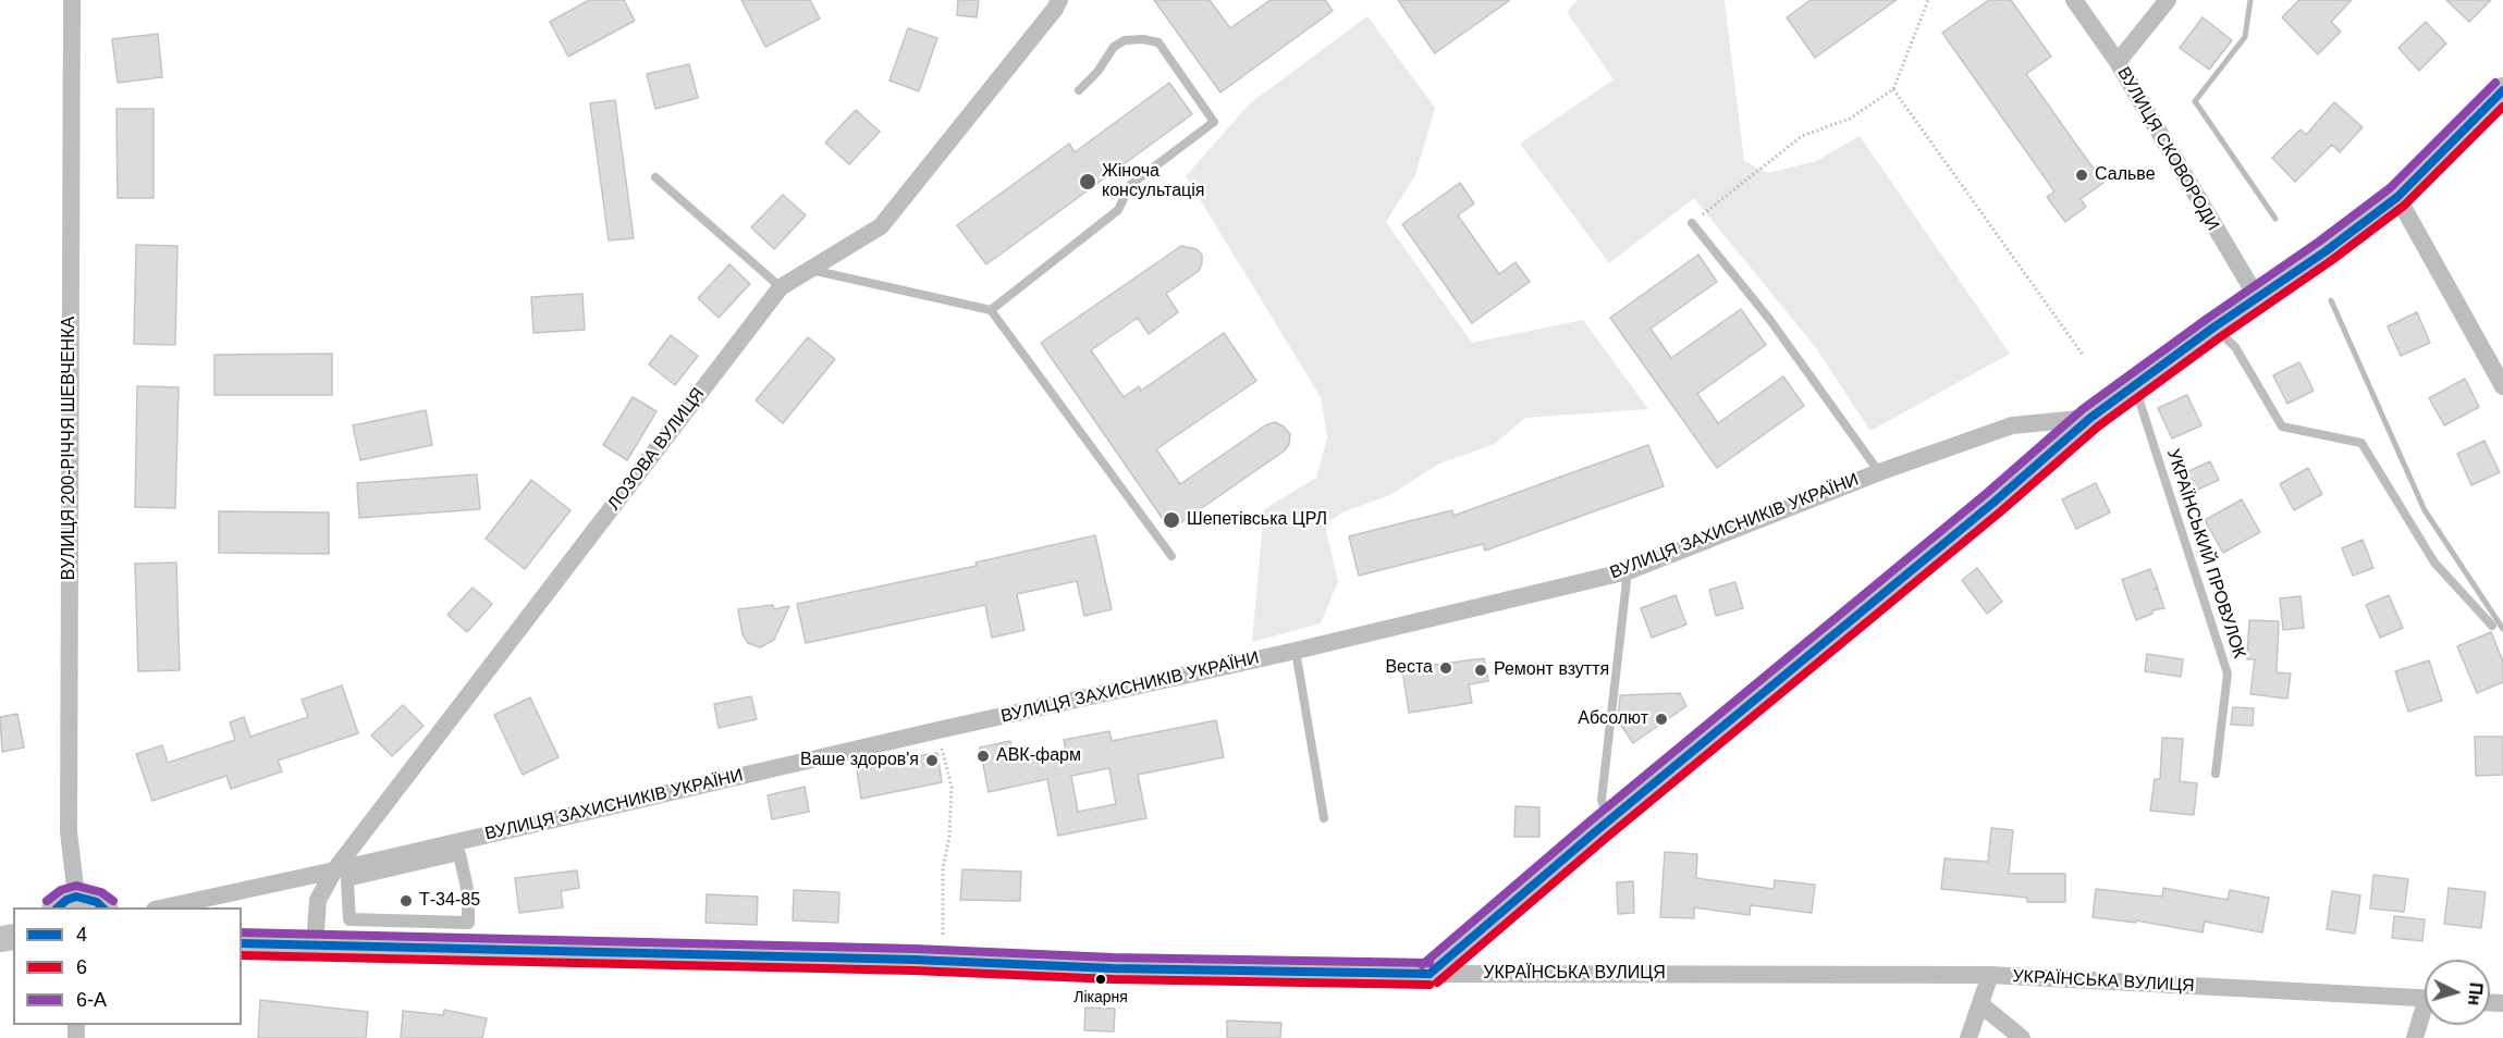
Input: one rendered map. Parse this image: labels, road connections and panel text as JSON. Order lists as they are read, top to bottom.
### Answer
{
  "streets": {
    "main road": ["УКРАЇНСЬКА ВУЛИЦЯ"],
    "street": [
      "ВУЛИЦЯ СКОВОРОДИ",
      "ВУЛИЦЯ 200-РІЧЧЯ ШЕВЧЕНКА",
      "ЛОЗОВА ВУЛИЦЯ",
      "ВУЛИЦЯ ЗАХИСНИКІВ УКРАЇНИ"
    ],
    "lane": ["УКРАЇНСЬКИЙ ПРОВУЛОК"]
  },
  "crossings": [
    ["ЛОЗОВА ВУЛИЦЯ", "ВУЛИЦЯ ЗАХИСНИКІВ УКРАЇНИ"],
    ["ЛОЗОВА ВУЛИЦЯ", "УКРАЇНСЬКА ВУЛИЦЯ"]
  ],
  "places": [
    "Сальве",
    "Жіноча консультація",
    "Шепетівська ЦРЛ",
    "Веста",
    "Ремонт взуття",
    "Абсолют",
    "АВК-фарм",
    "Ваше здоров'я",
    "Т-34-85",
    "Лікарня"
  ],
  "lines": ["transit line 6-А", "transit line 4", "transit line 6"],
  "legend": ["4", "6", "6-А"],
  "north": "right"
}
